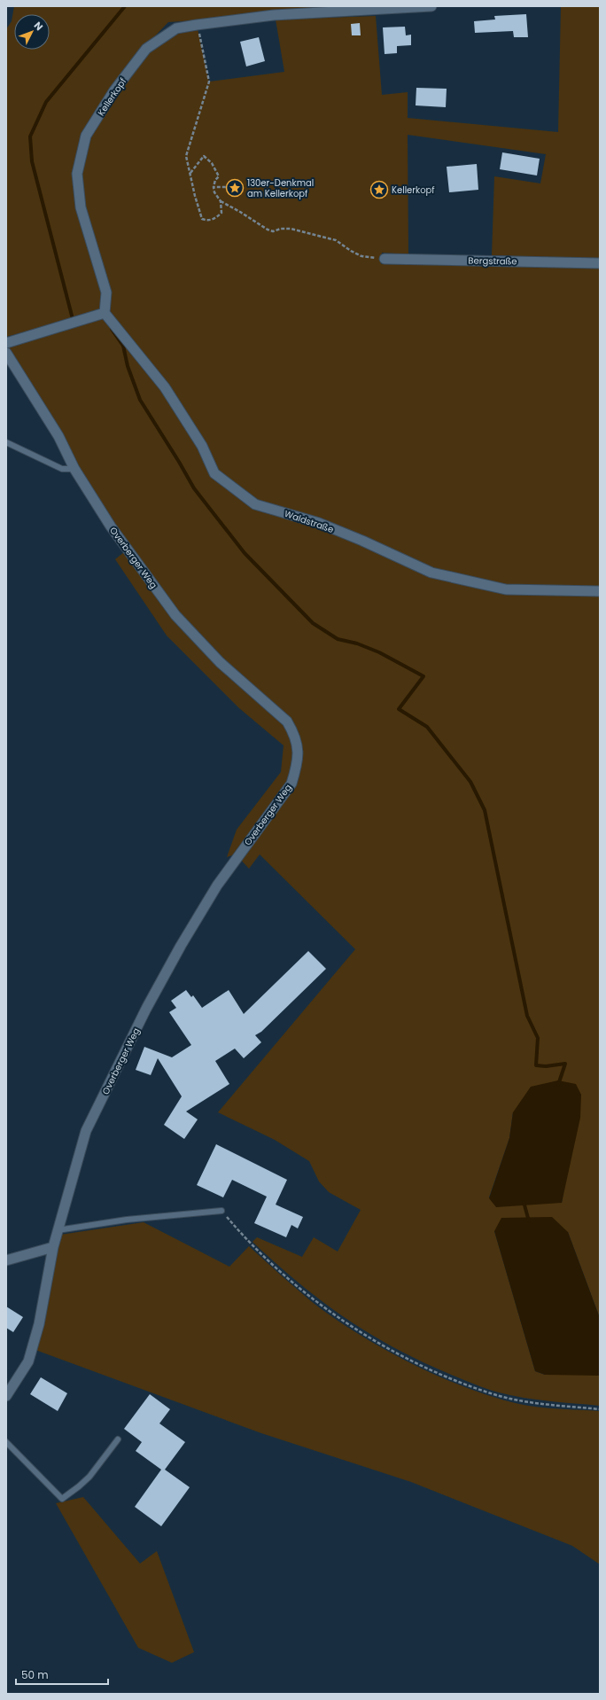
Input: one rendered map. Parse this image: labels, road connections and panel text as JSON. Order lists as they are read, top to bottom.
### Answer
{
  "streets": {
    "street": [
      "Kellerkopf",
      "Bergstraße",
      "Waldstraße",
      "Overberger Weg"
    ]
  },
  "crossings": [
    ["Kellerkopf", "Waldstraße"]
  ],
  "places": {
    "place": ["130er-Denkmal am Kellerkopf", "Kellerkopf"]
  },
  "scale_bar": "50 m",
  "north": "top right"
}
